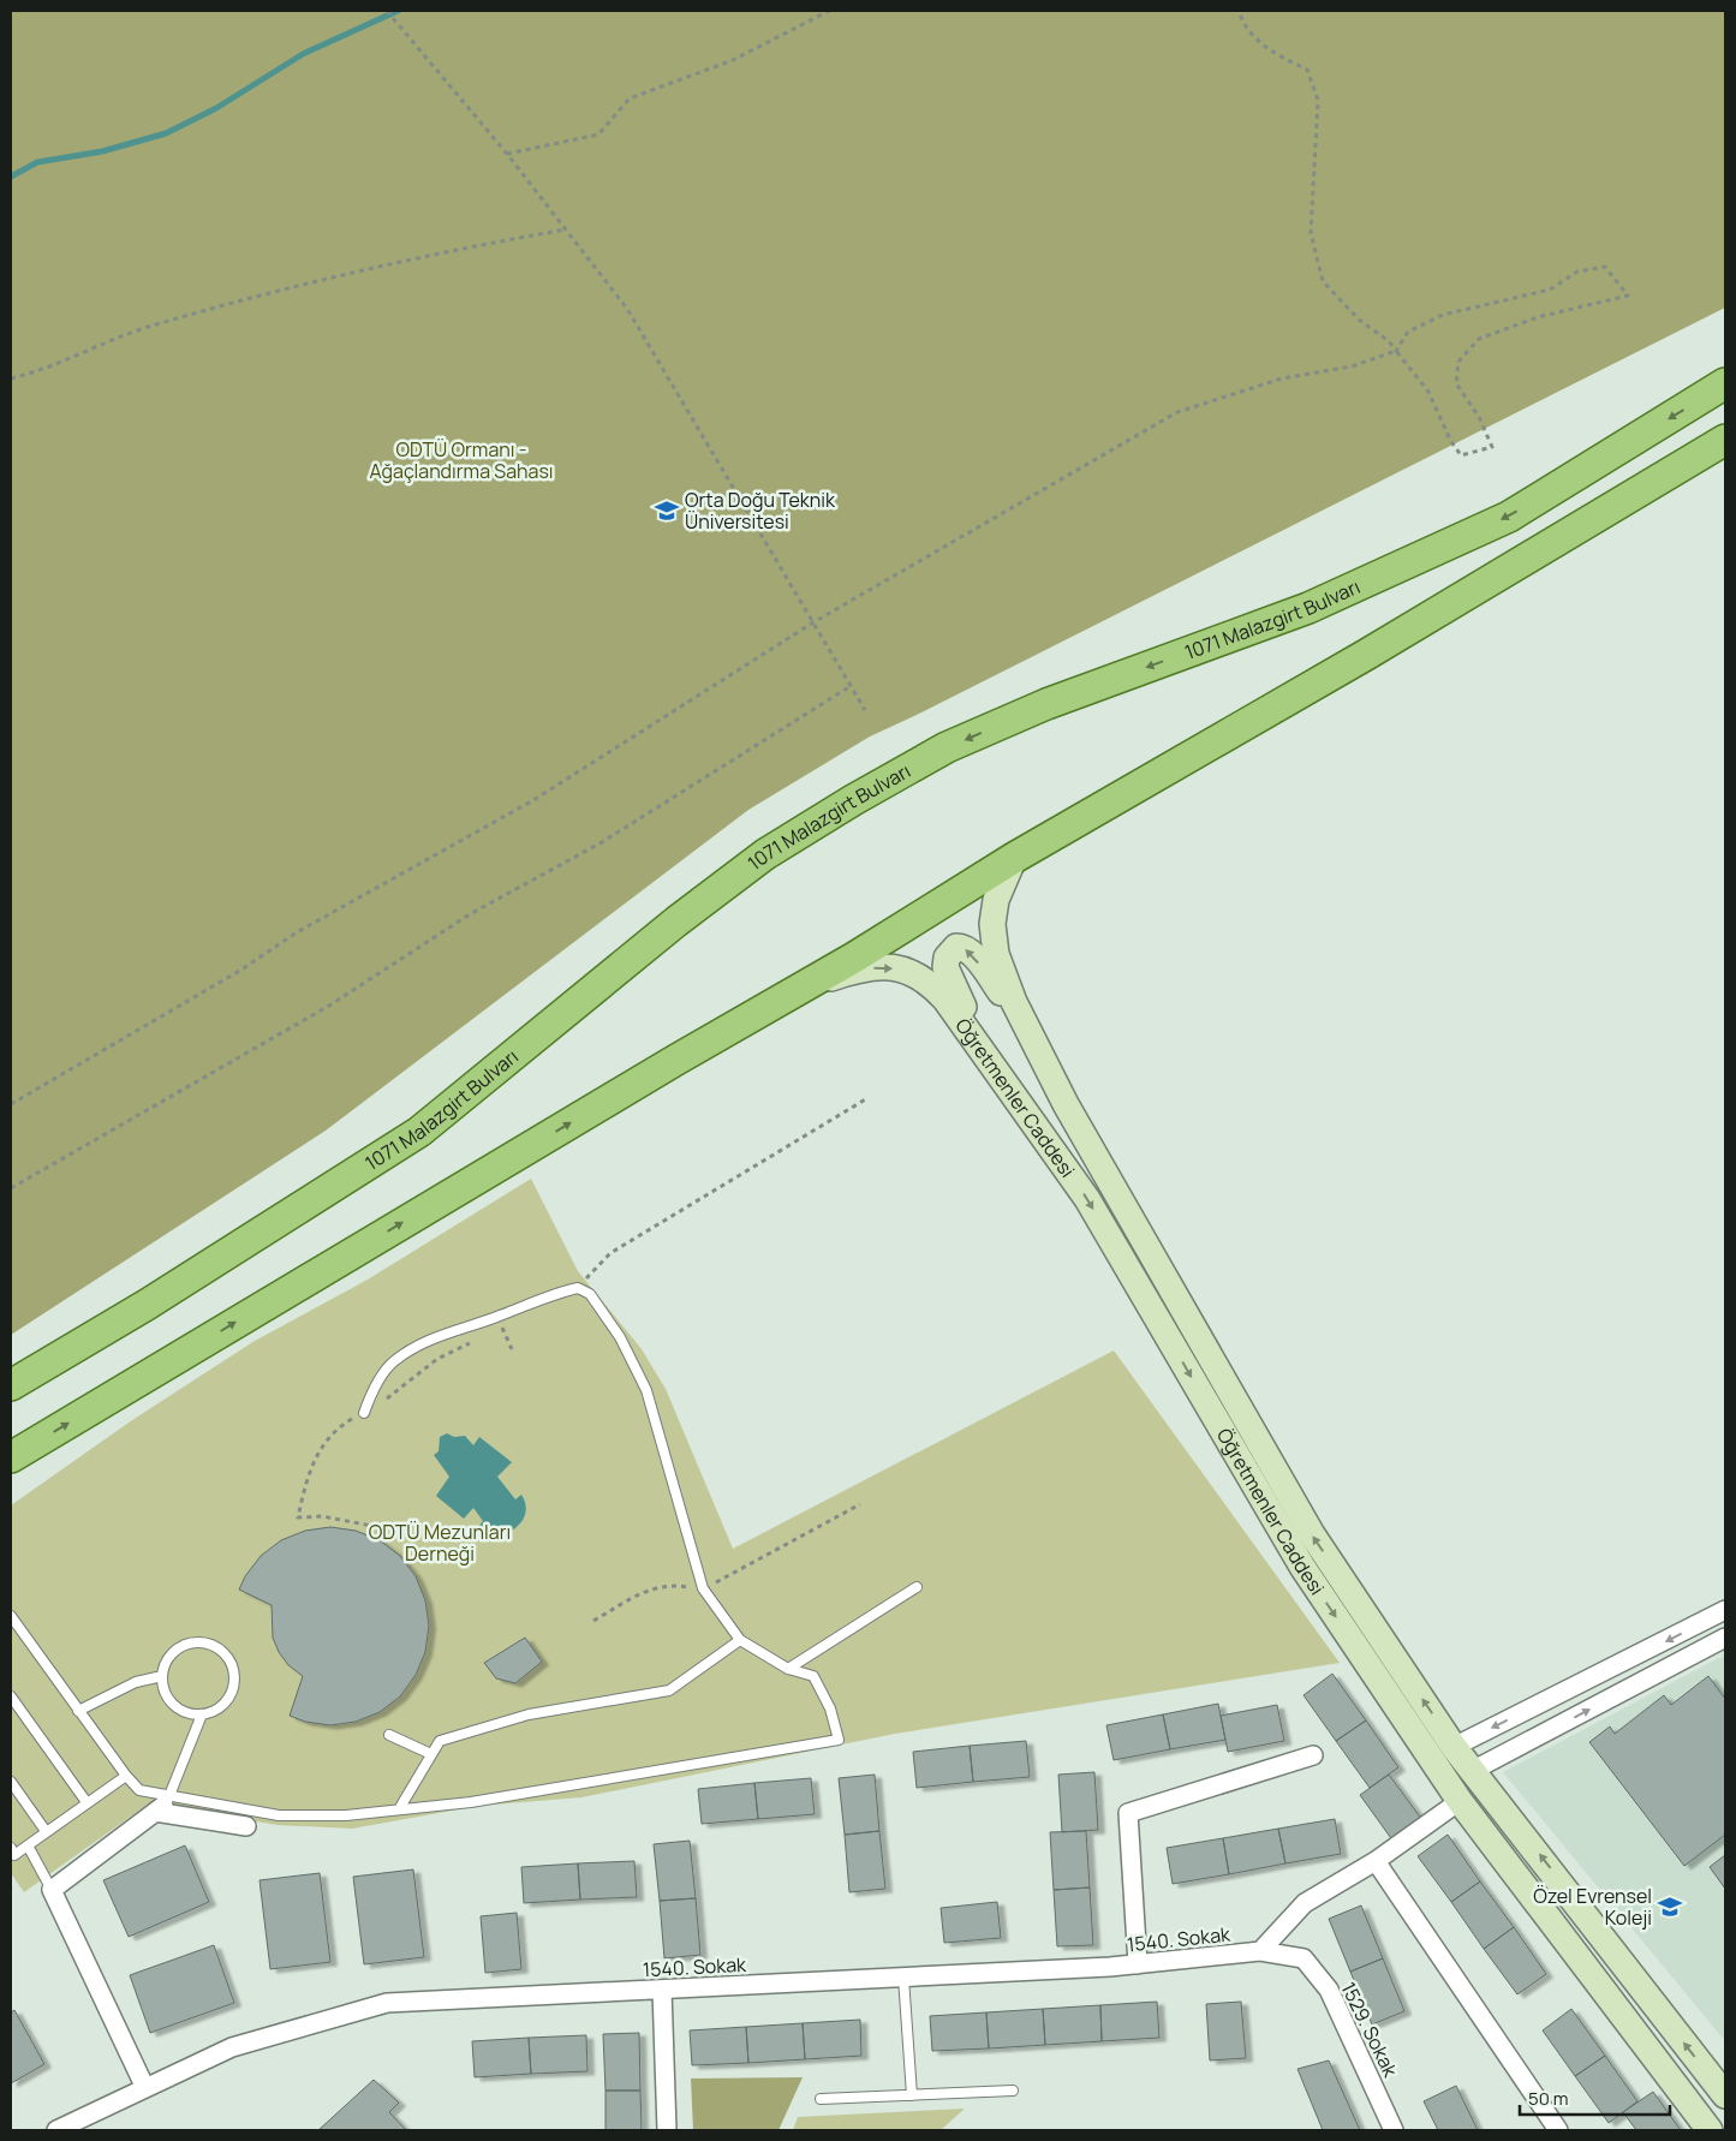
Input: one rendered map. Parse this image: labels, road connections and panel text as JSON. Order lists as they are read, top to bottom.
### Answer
{
  "streets": {
    "main road": ["1071 Malazgirt Bulvarı", "Öğretmenler Caddesi"],
    "street": ["1540. Sokak", "1529. Sokak"]
  },
  "crossings": [
    ["1540. Sokak", "1529. Sokak"]
  ],
  "parks": ["ODTÜ Ormanı - Ağaçlandırma Sahası", "ODTÜ Mezunları Derneği"],
  "places": {
    "school or university": ["Orta Doğu Teknik Üniversitesi", "Özel Evrensel Koleji"]
  },
  "scale_bar": "50 m"
}
